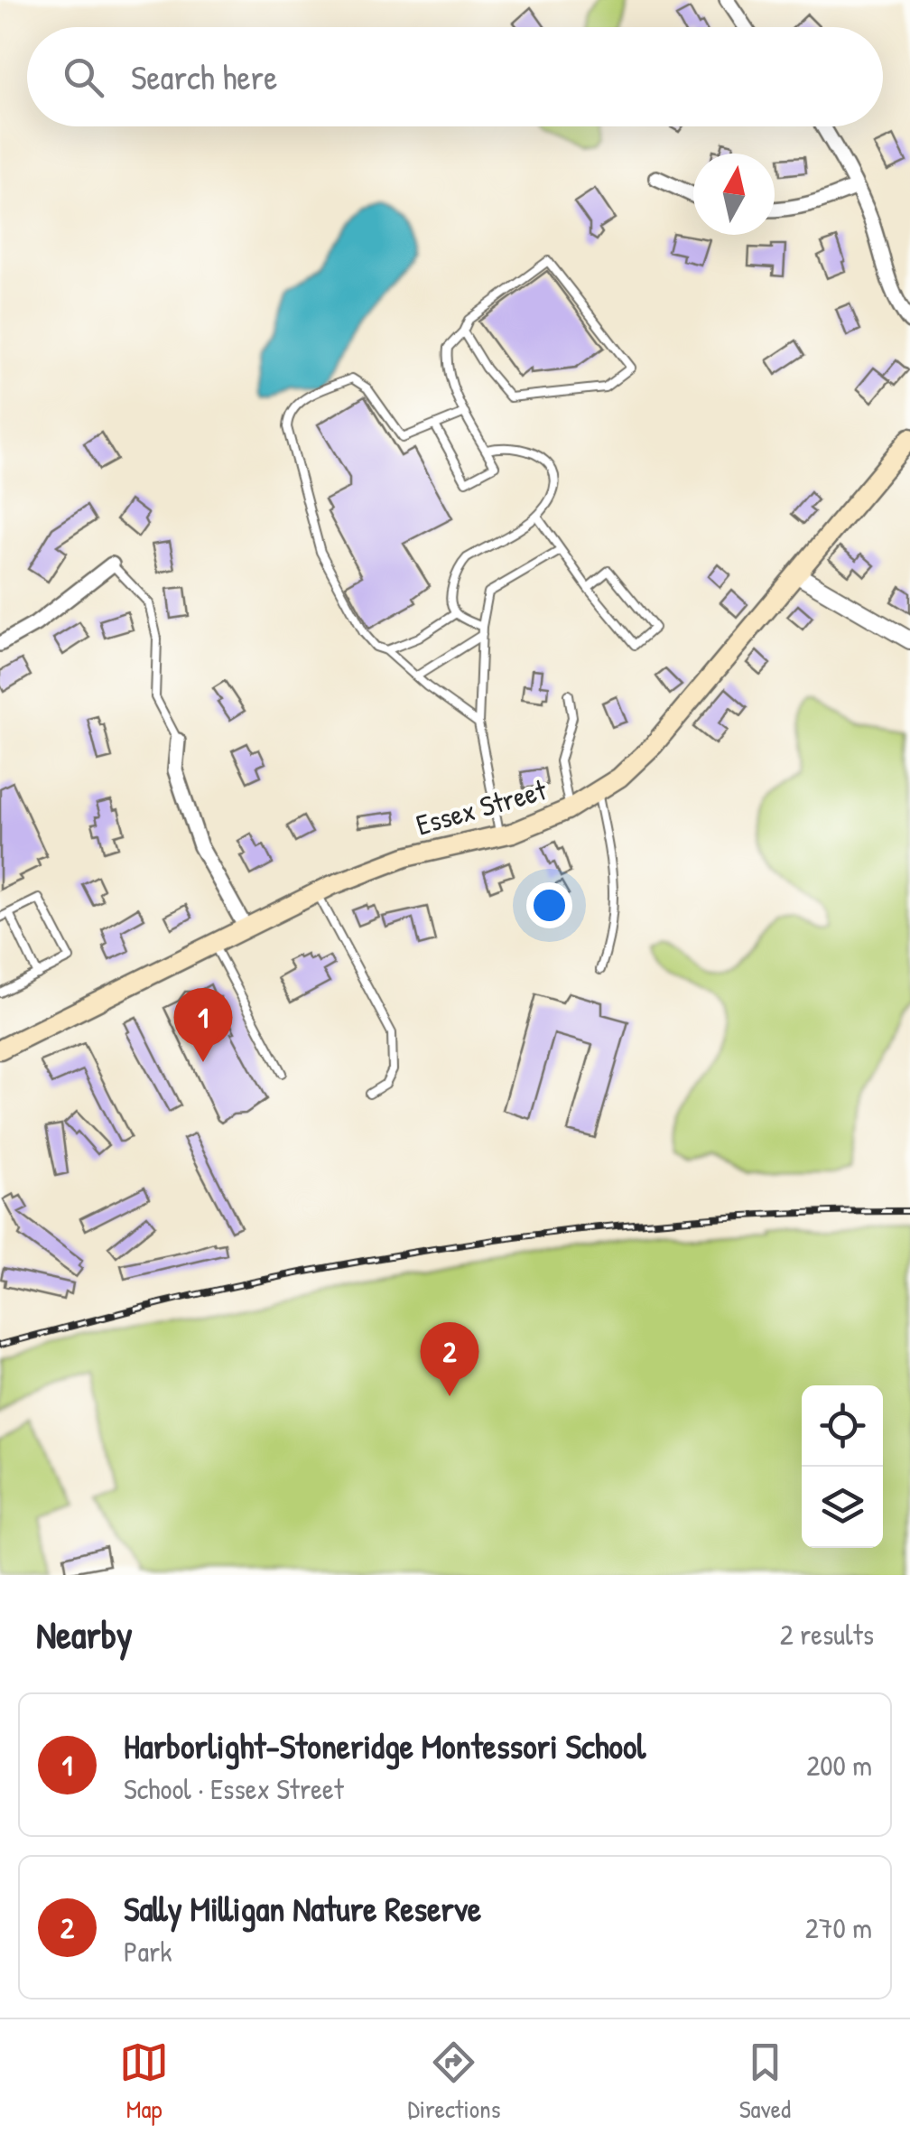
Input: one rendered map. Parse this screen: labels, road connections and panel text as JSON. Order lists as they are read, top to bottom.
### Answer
{
  "streets": {
    "main road": ["Essex Street"]
  },
  "north": "top",
  "page": {
    "search": "Search here",
    "pins": ["1", "2"],
    "heading": ["Nearby", "2 results"],
    "list": [
      {
        "mark": "1",
        "name": "Harborlight-Stoneridge Montessori School",
        "note": "School · Essex Street",
        "value": "200 m"
      },
      {
        "mark": "2",
        "name": "Sally Milligan Nature Reserve",
        "note": "Park",
        "value": "270 m"
      }
    ],
    "nav": ["Map", "Directions", "Saved"]
  }
}
